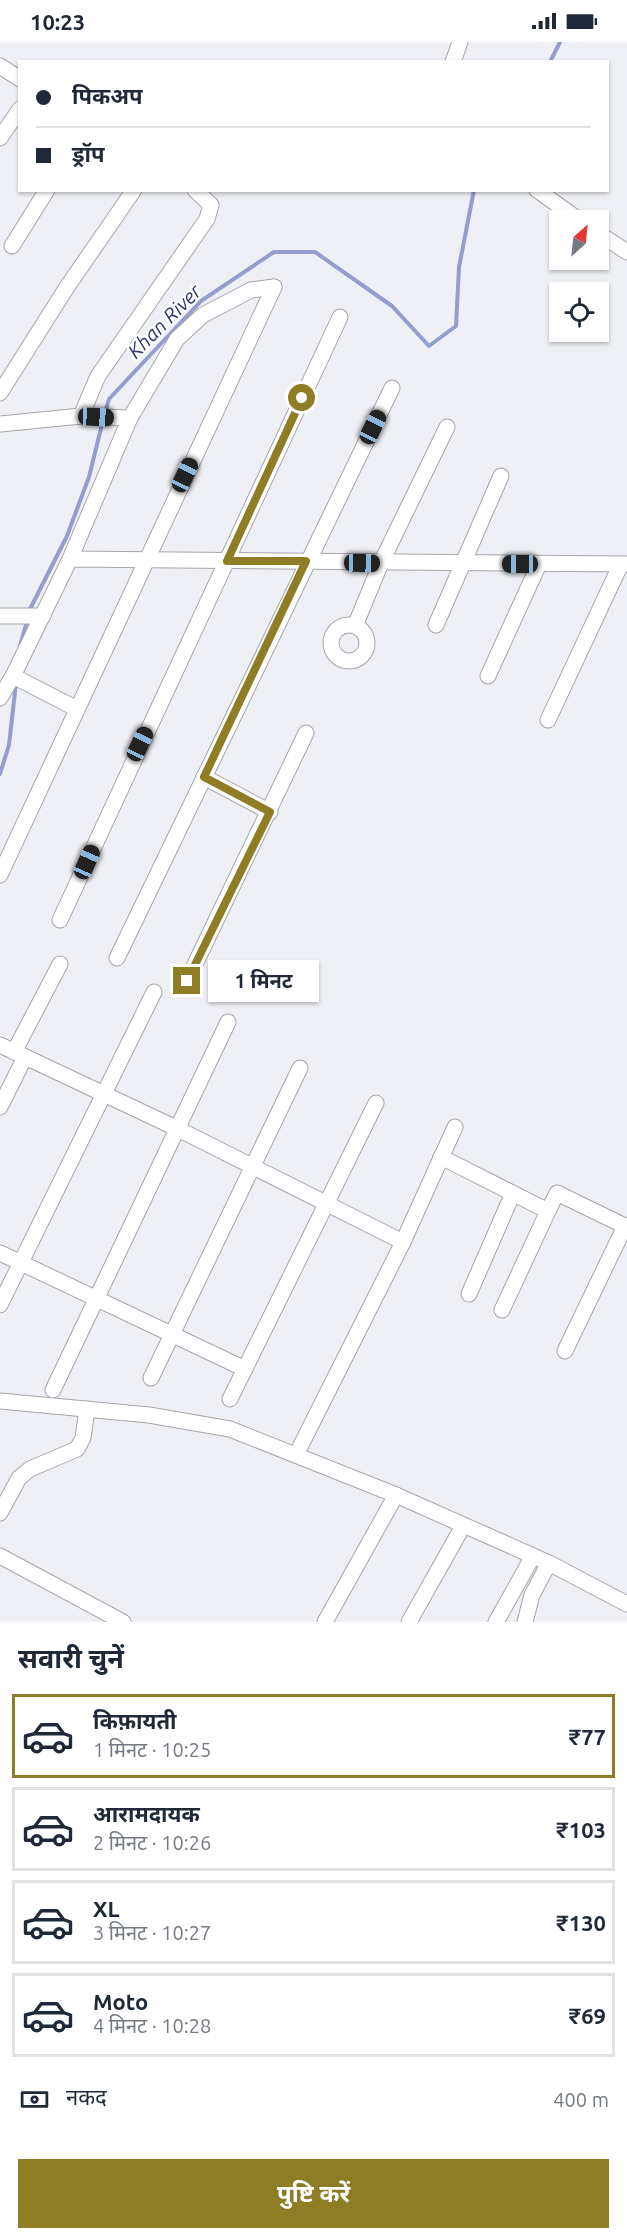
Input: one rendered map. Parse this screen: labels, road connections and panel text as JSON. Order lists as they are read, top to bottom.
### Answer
{
  "water": ["Khan River"],
  "north": "top right",
  "page": {
    "status": "10:23",
    "banner": ["पिकअप", "ड्रॉप"],
    "bubble": "1 मिनट",
    "heading": "सवारी चुनें",
    "list": [
      {
        "name": "किफ़ायती",
        "note": "1 मिनट · 10:25",
        "value": "₹77"
      },
      {
        "name": "आरामदायक",
        "note": "2 मिनट · 10:26",
        "value": "₹103"
      },
      {
        "name": "XL",
        "note": "3 मिनट · 10:27",
        "value": "₹130"
      },
      {
        "name": "Moto",
        "note": "4 मिनट · 10:28",
        "value": "₹69"
      }
    ],
    "pay": ["नकद", "400 m"],
    "buttons": "पुष्टि करें"
  }
}
